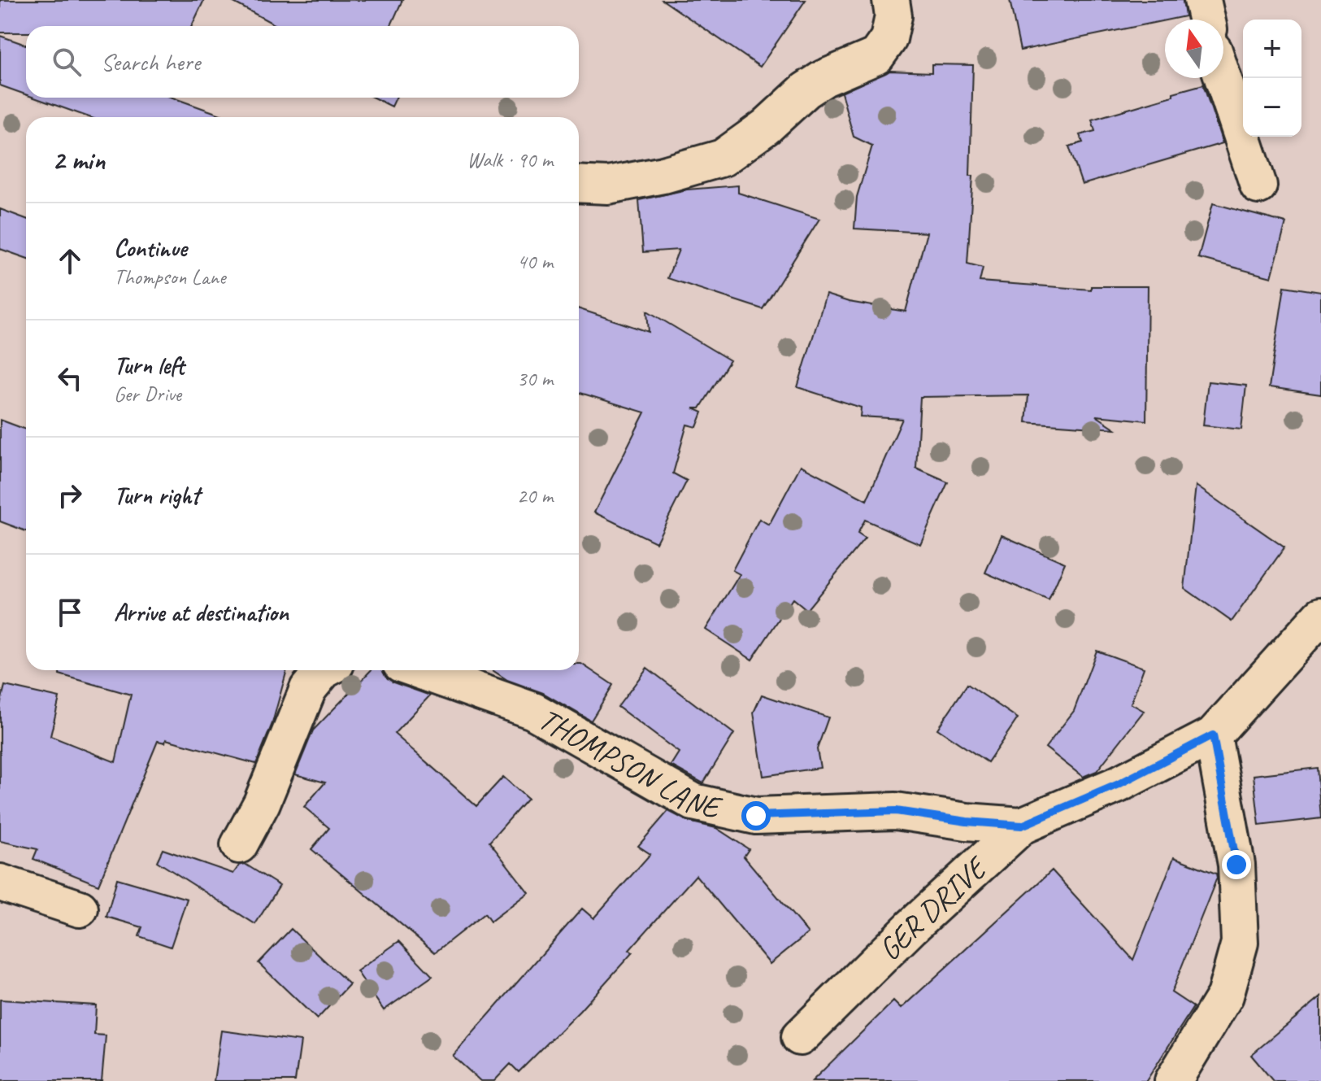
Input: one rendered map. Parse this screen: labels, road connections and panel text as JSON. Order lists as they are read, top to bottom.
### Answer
{
  "streets": {
    "street": ["THOMPSON LANE", "GER DRIVE"]
  },
  "crossings": [
    ["THOMPSON LANE", "GER DRIVE"]
  ],
  "north": "top",
  "page": {
    "map_buttons": ["+", "−"],
    "search": "Search here",
    "heading": ["2 min", "Walk · 90 m"],
    "list": [
      ["Continue", "Thompson Lane", "40 m"],
      ["Turn left", "Ger Drive", "30 m"],
      ["Turn right", "20 m"],
      "Arrive at destination"
    ]
  }
}
